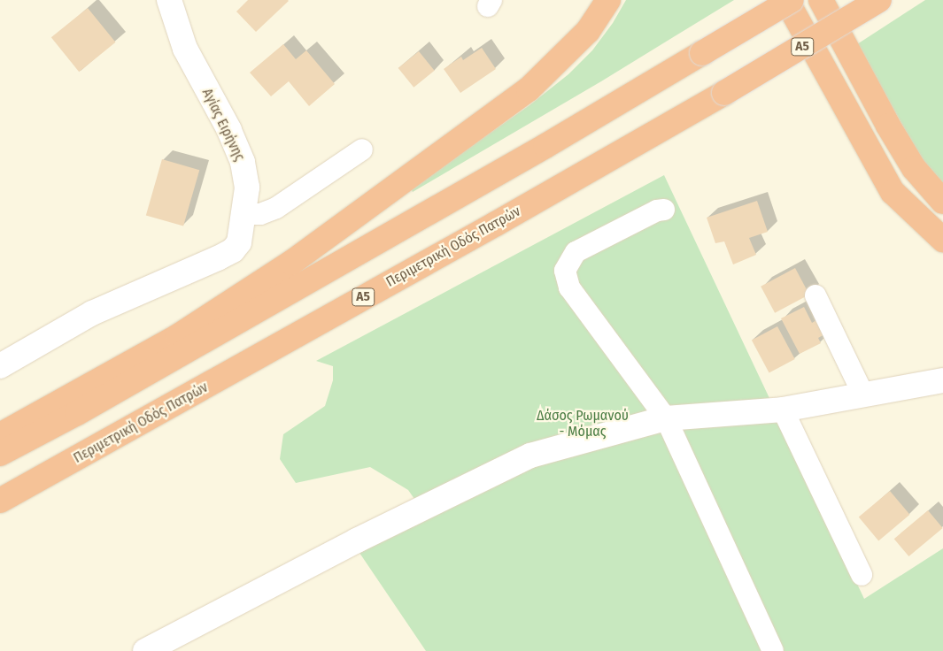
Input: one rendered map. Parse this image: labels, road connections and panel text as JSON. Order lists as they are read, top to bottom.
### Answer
{
  "streets": {
    "highway": ["Α5", "Περιμετρική Οδός Πατρών"],
    "street": ["Αγίας Ειρήνης"]
  },
  "parks": ["Δάσος Ρωμανού - Μόμας"]
}
